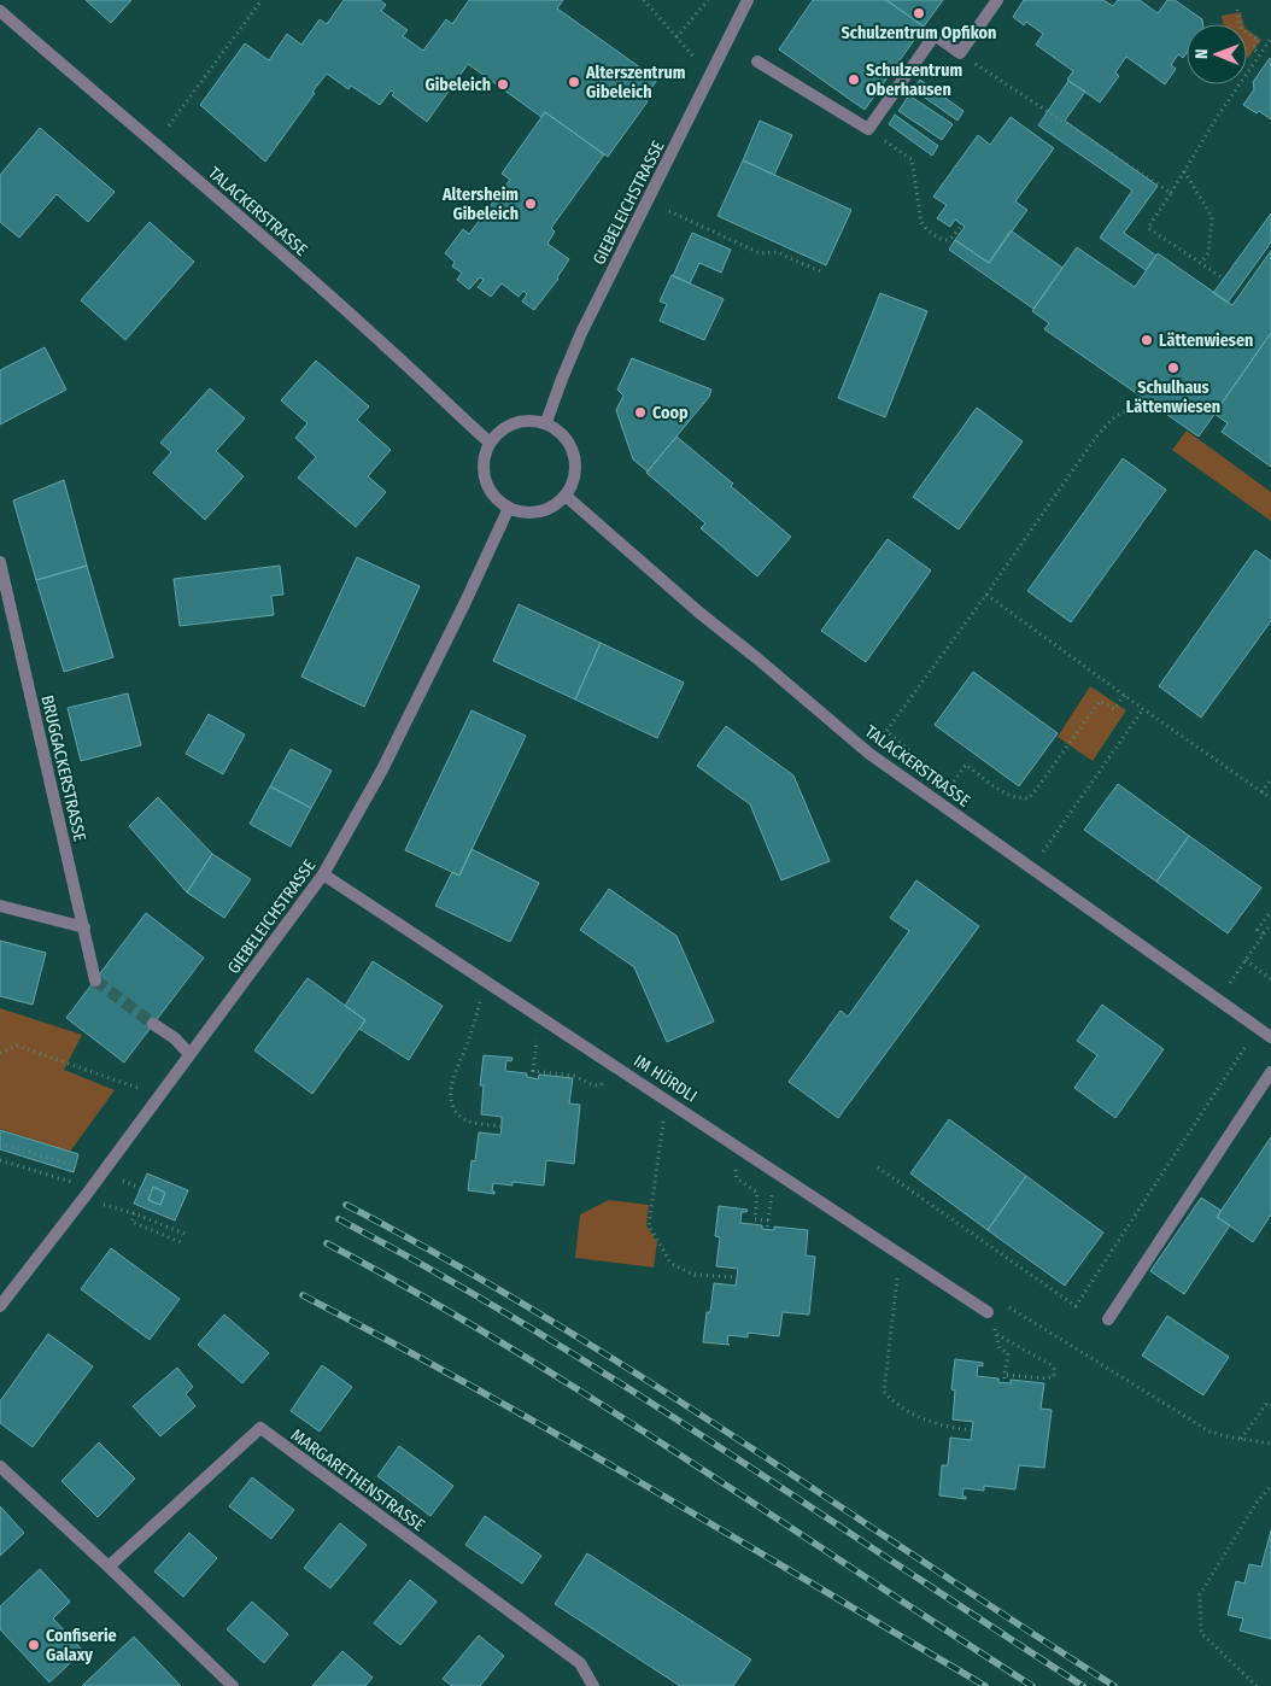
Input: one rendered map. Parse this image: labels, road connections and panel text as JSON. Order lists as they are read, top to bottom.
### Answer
{
  "streets": {
    "street": [
      "GIEBELEICHSTRASSE",
      "TALACKERSTRASSE",
      "BRUGGACKERSTRASSE",
      "IM HÜRDLI",
      "MARGARETHENSTRASSE"
    ]
  },
  "crossings": [
    ["GIEBELEICHSTRASSE", "TALACKERSTRASSE"],
    ["GIEBELEICHSTRASSE", "IM HÜRDLI"]
  ],
  "places": [
    "Schulzentrum Opfikon",
    "Schulzentrum Oberhausen",
    "Alterszentrum Gibeleich",
    "Gibeleich",
    "Altersheim Gibeleich",
    "Lättenwiesen",
    "Schulhaus Lättenwiesen",
    "Coop",
    "Confiserie Galaxy"
  ],
  "north": "left"
}
